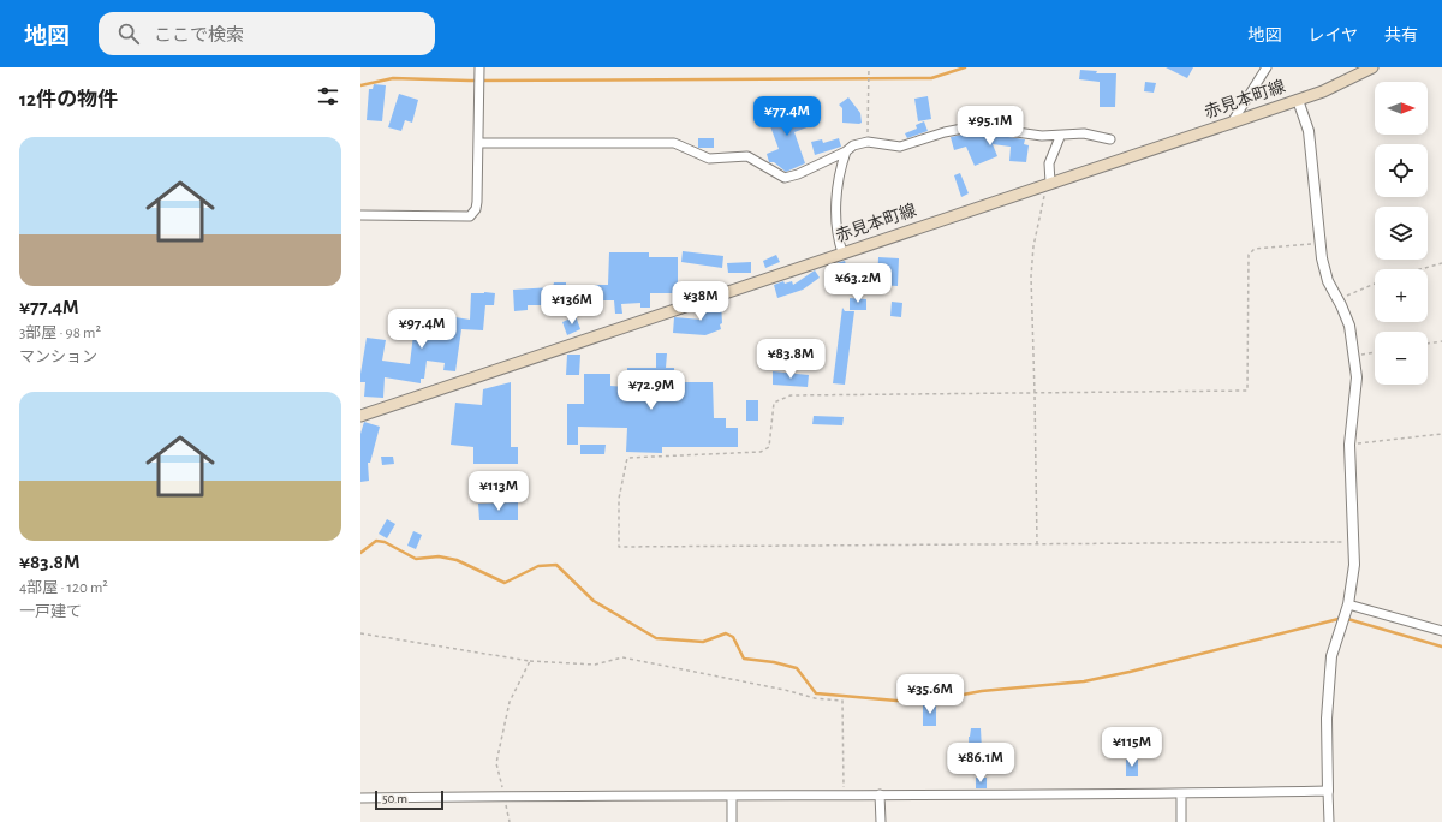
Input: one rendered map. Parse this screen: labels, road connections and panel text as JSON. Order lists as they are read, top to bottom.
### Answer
{
  "streets": {
    "main road": ["赤見本町線"]
  },
  "scale_bar": "50 m",
  "north": "right",
  "page": {
    "header": "地図",
    "search": "ここで検索",
    "nav": ["地図", "レイヤ", "共有"],
    "heading": "12件の物件",
    "map_buttons": ["+", "−"],
    "price": [
      "¥77.4M",
      "¥95.1M",
      "¥63.2M",
      "¥38M",
      "¥136M",
      "¥97.4M",
      "¥83.8M",
      "¥72.9M",
      "¥113M",
      "¥35.6M",
      "¥115M",
      "¥86.1M"
    ],
    "list": [
      {
        "name": "¥77.4M",
        "note": "3部屋 · 98 m² · マンション"
      },
      {
        "name": "¥83.8M",
        "note": "4部屋 · 120 m² · 一戸建て"
      }
    ],
    "scale": "50 m"
  }
}
